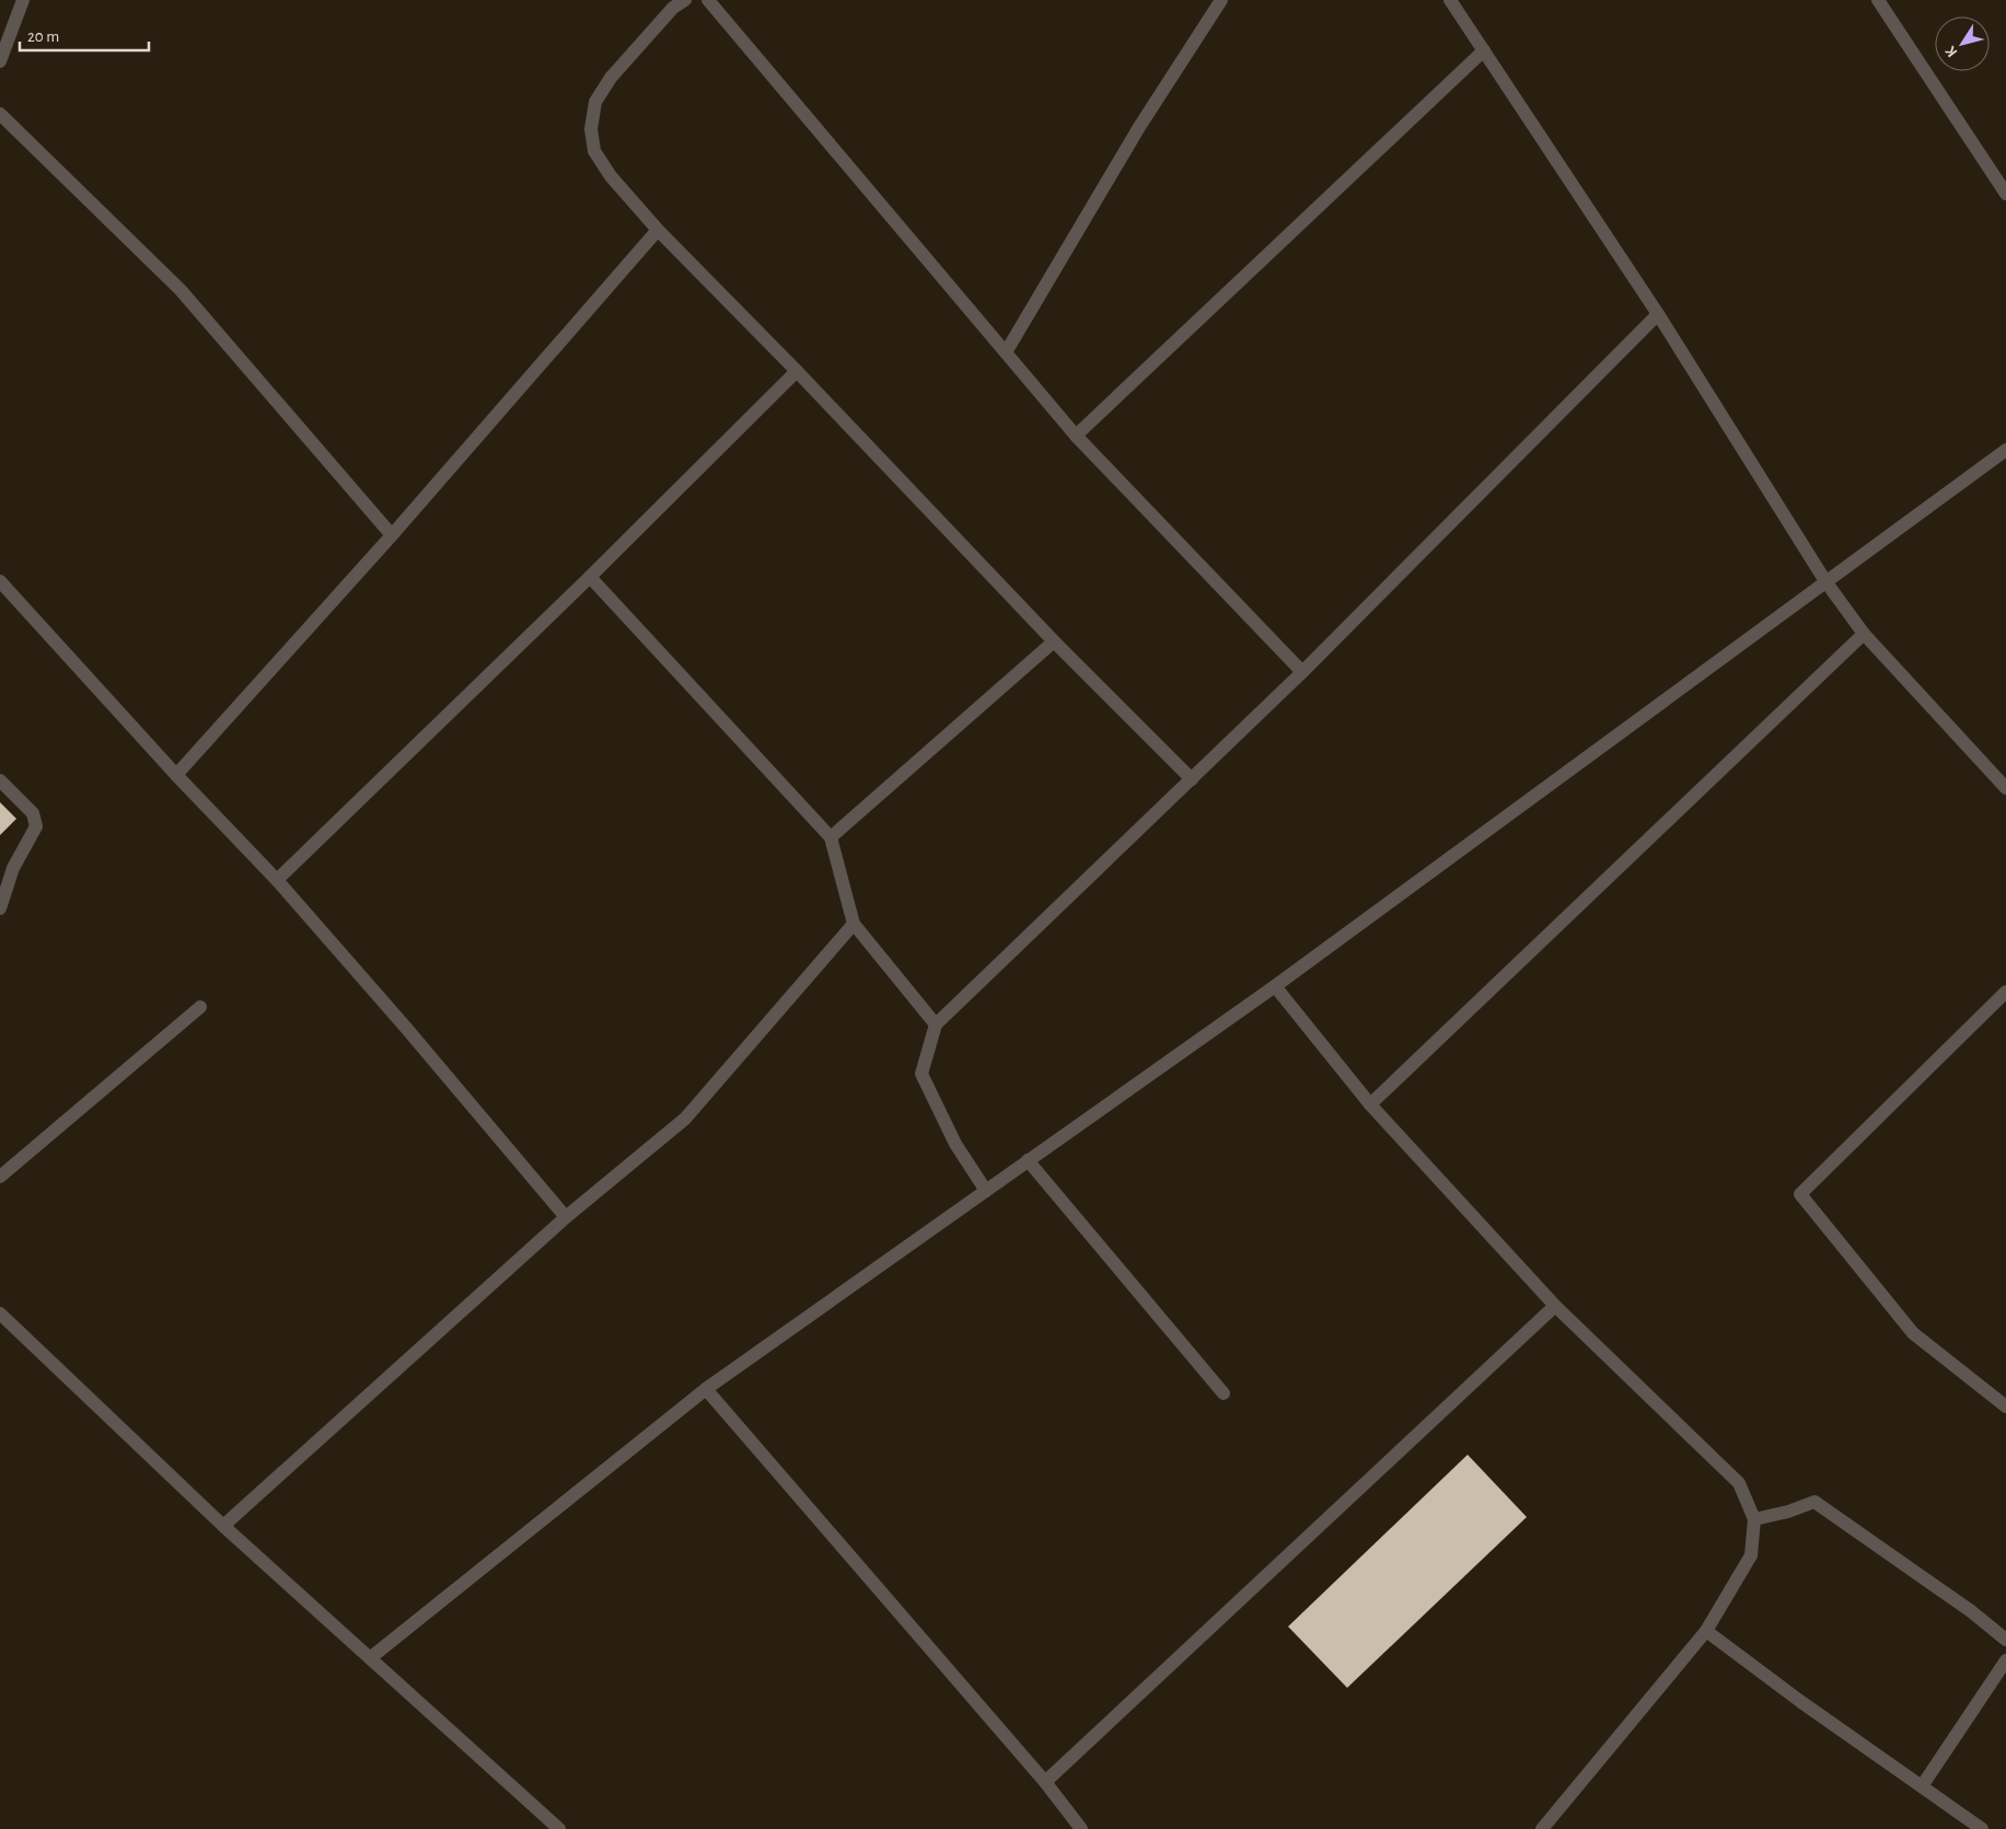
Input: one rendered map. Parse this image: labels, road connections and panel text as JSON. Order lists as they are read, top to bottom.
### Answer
{
  "scale_bar": "20 m",
  "north": "bottom left"
}
